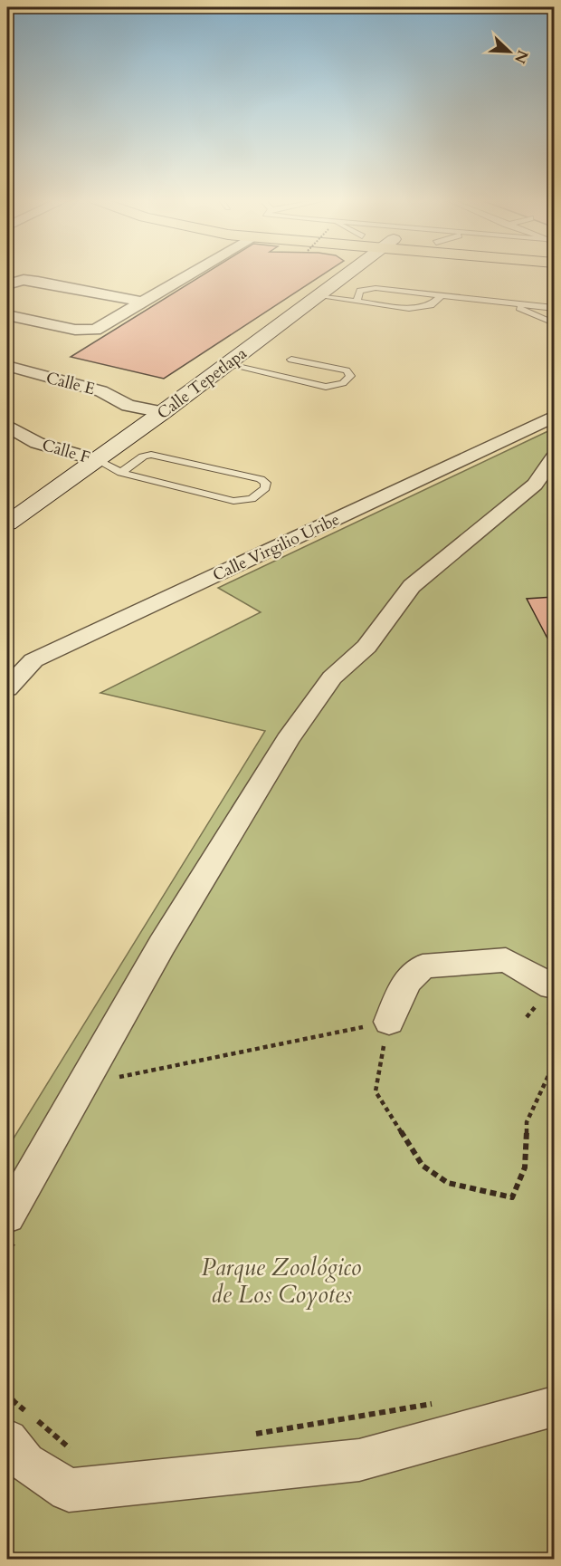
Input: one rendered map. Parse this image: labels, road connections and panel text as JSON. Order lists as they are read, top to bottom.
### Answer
{
  "streets": {
    "street": [
      "Calle E",
      "Calle Tepetlapa",
      "Calle F",
      "Calle Virgilio Uribe"
    ]
  },
  "crossings": [
    ["Calle E", "Calle Tepetlapa"],
    ["Calle Tepetlapa", "Calle F"]
  ],
  "parks": ["Parque Zoológico de Los Coyotes"],
  "north": "bottom right"
}
